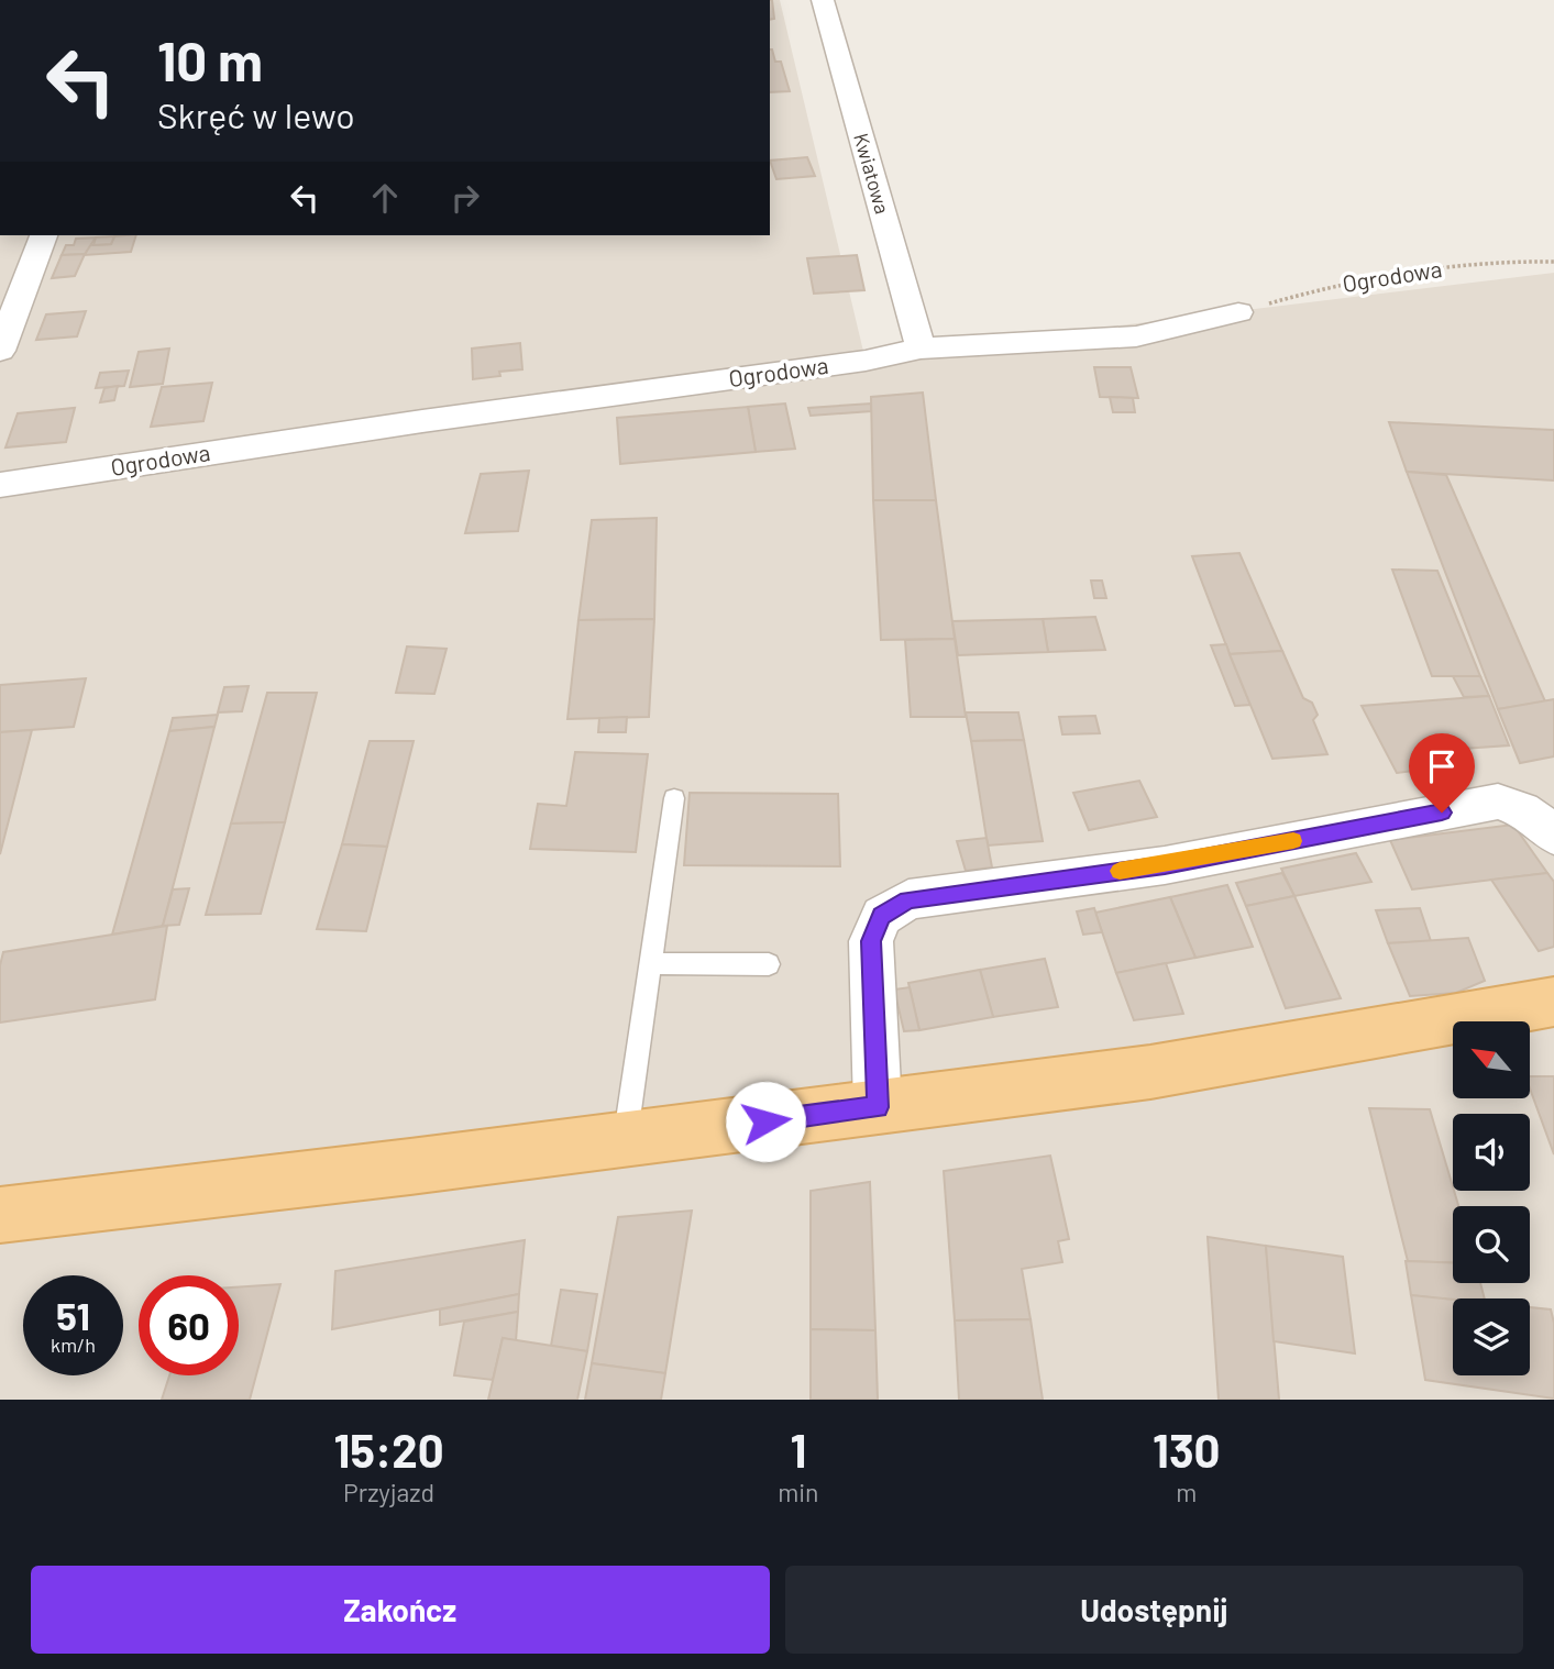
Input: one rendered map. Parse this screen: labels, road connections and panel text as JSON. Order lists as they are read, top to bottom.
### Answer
{
  "streets": {
    "street": ["Kwiatowa", "Ogrodowa"]
  },
  "crossings": [
    ["Kwiatowa", "Ogrodowa"]
  ],
  "north": "top left",
  "page": {
    "turn": ["10 m", "Skręć w lewo"],
    "speed": "51 km/h",
    "limit": "60",
    "eta": [
      "15:20",
      "Przyjazd",
      "1",
      "min",
      "130",
      "m"
    ],
    "buttons": ["Zakończ", "Udostępnij"]
  }
}
